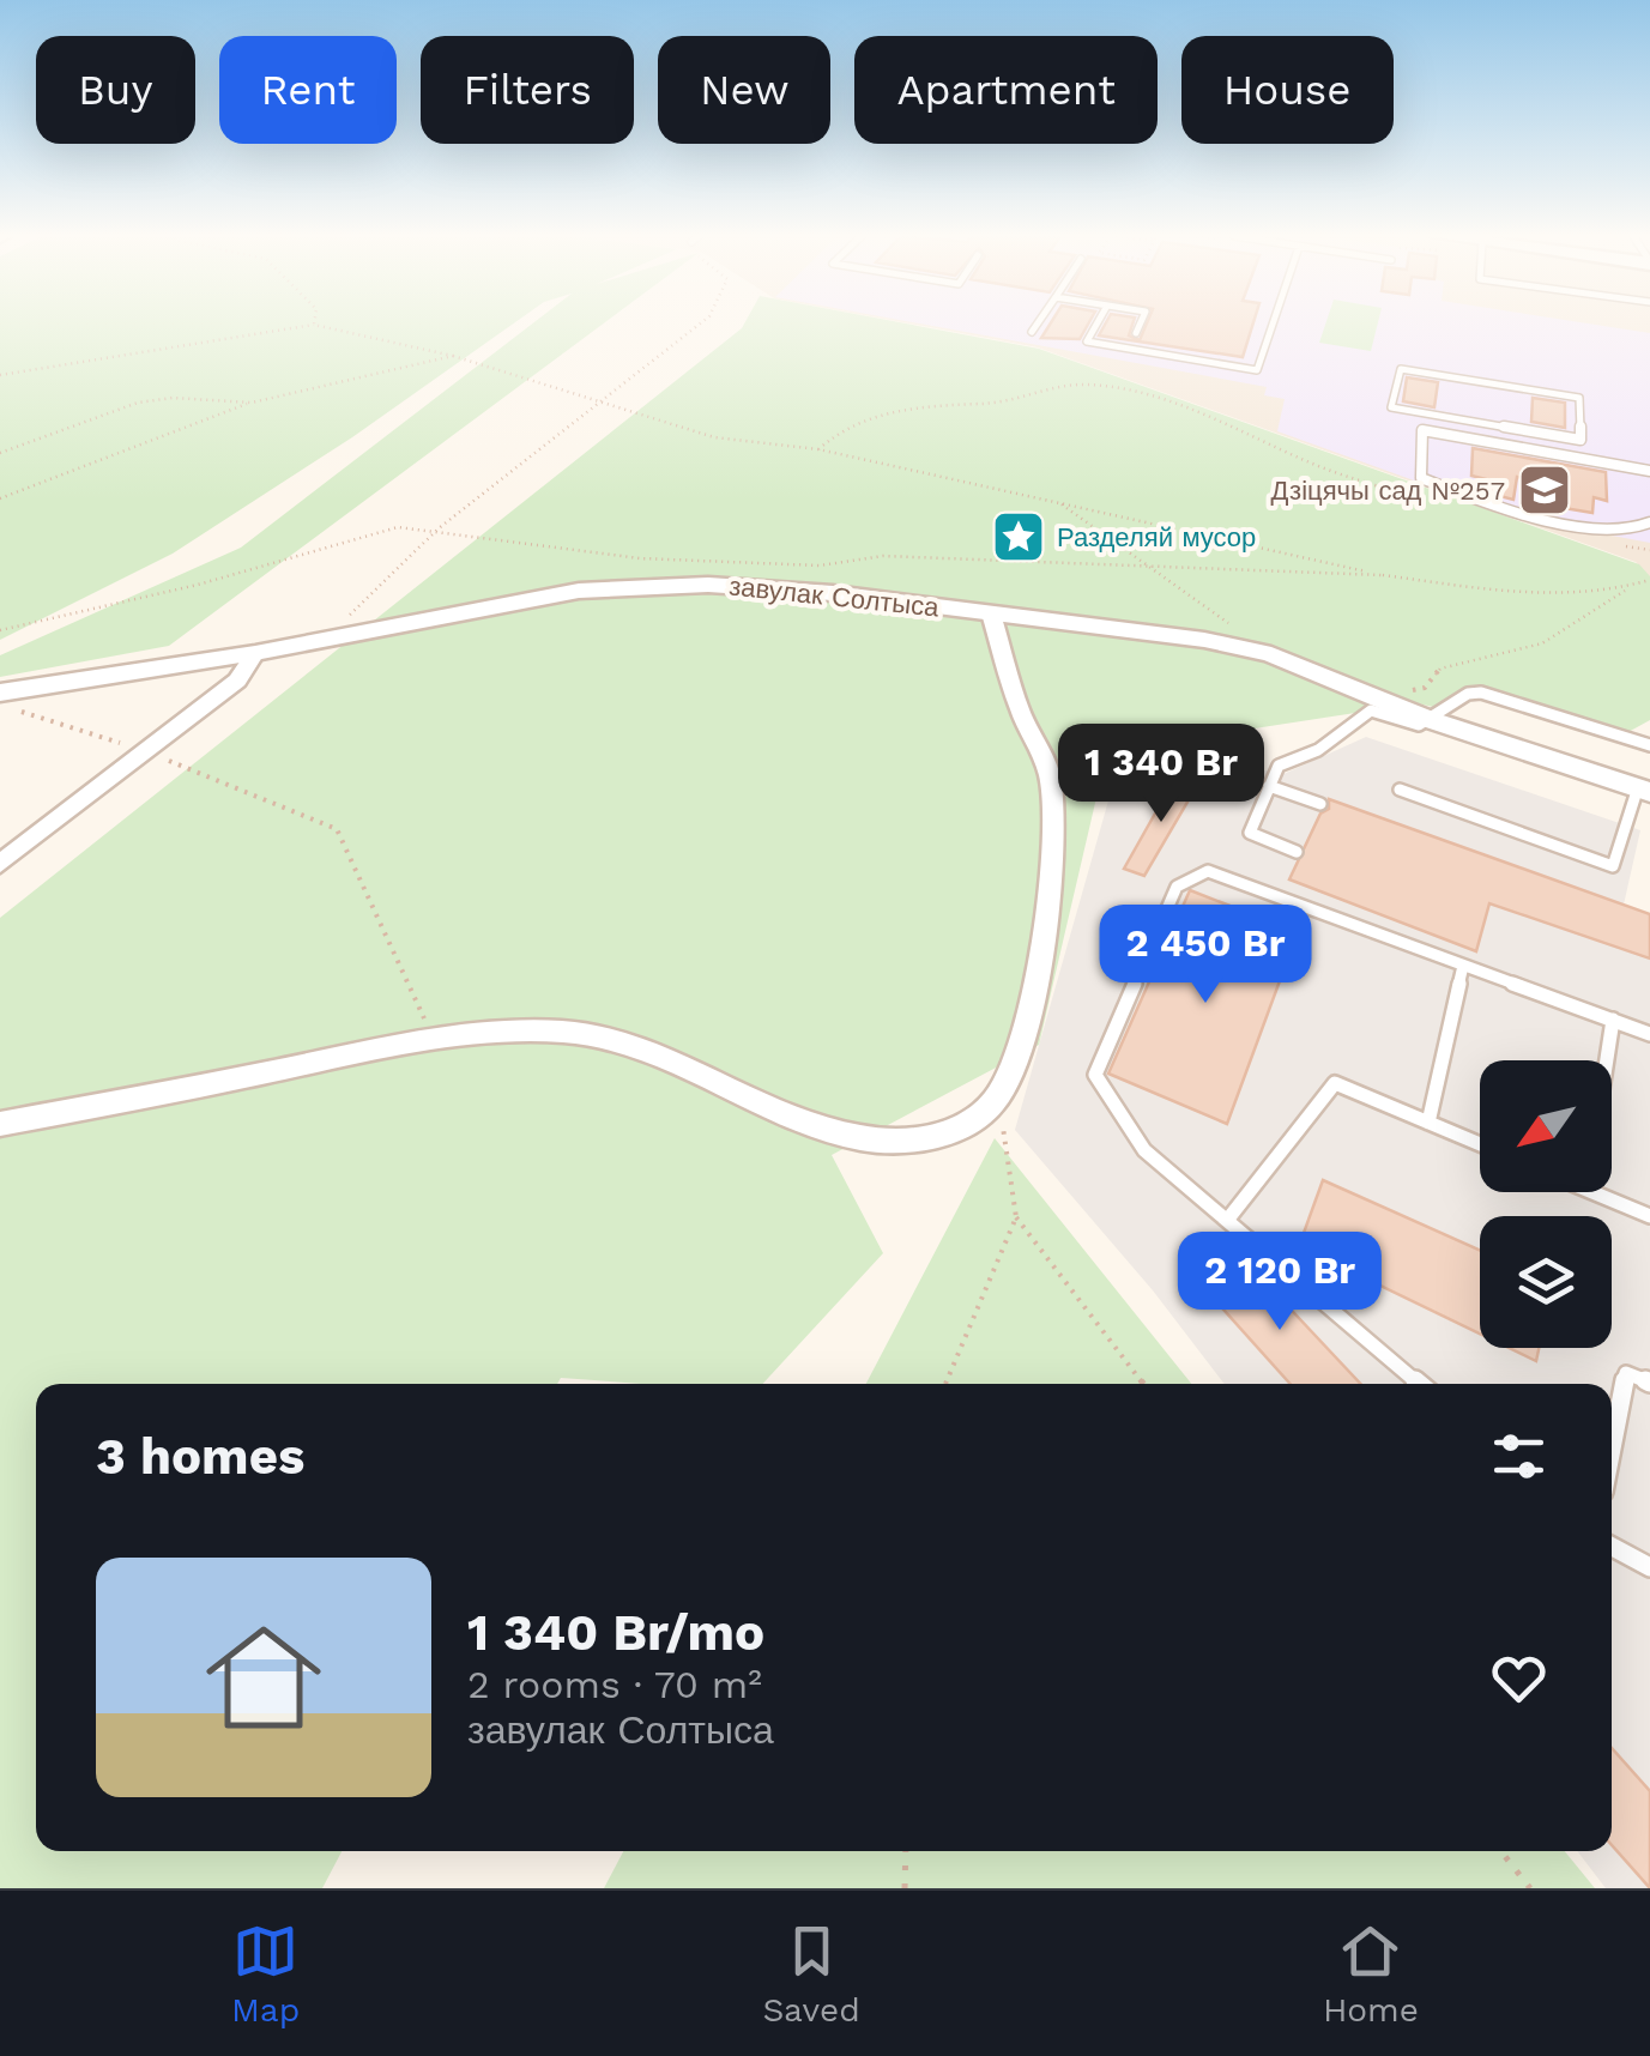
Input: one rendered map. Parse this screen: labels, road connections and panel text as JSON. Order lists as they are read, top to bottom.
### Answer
{
  "streets": {
    "street": ["завулак Солтыса"]
  },
  "places": {
    "school or university": ["Дзіцячы сад №257"],
    "place": ["Разделяй мусор"]
  },
  "north": "bottom left",
  "page": {
    "chip": [
      "Buy",
      "Rent",
      "Filters",
      "New",
      "Apartment",
      "House"
    ],
    "price": ["1 340 Br", "2 450 Br", "2 120 Br"],
    "heading": "3 homes",
    "list": [
      {
        "name": "1 340 Br/mo",
        "note": "2 rooms · 70 m² · завулак Солтыса"
      }
    ],
    "tabs": ["Map", "Saved", "Home"]
  }
}
